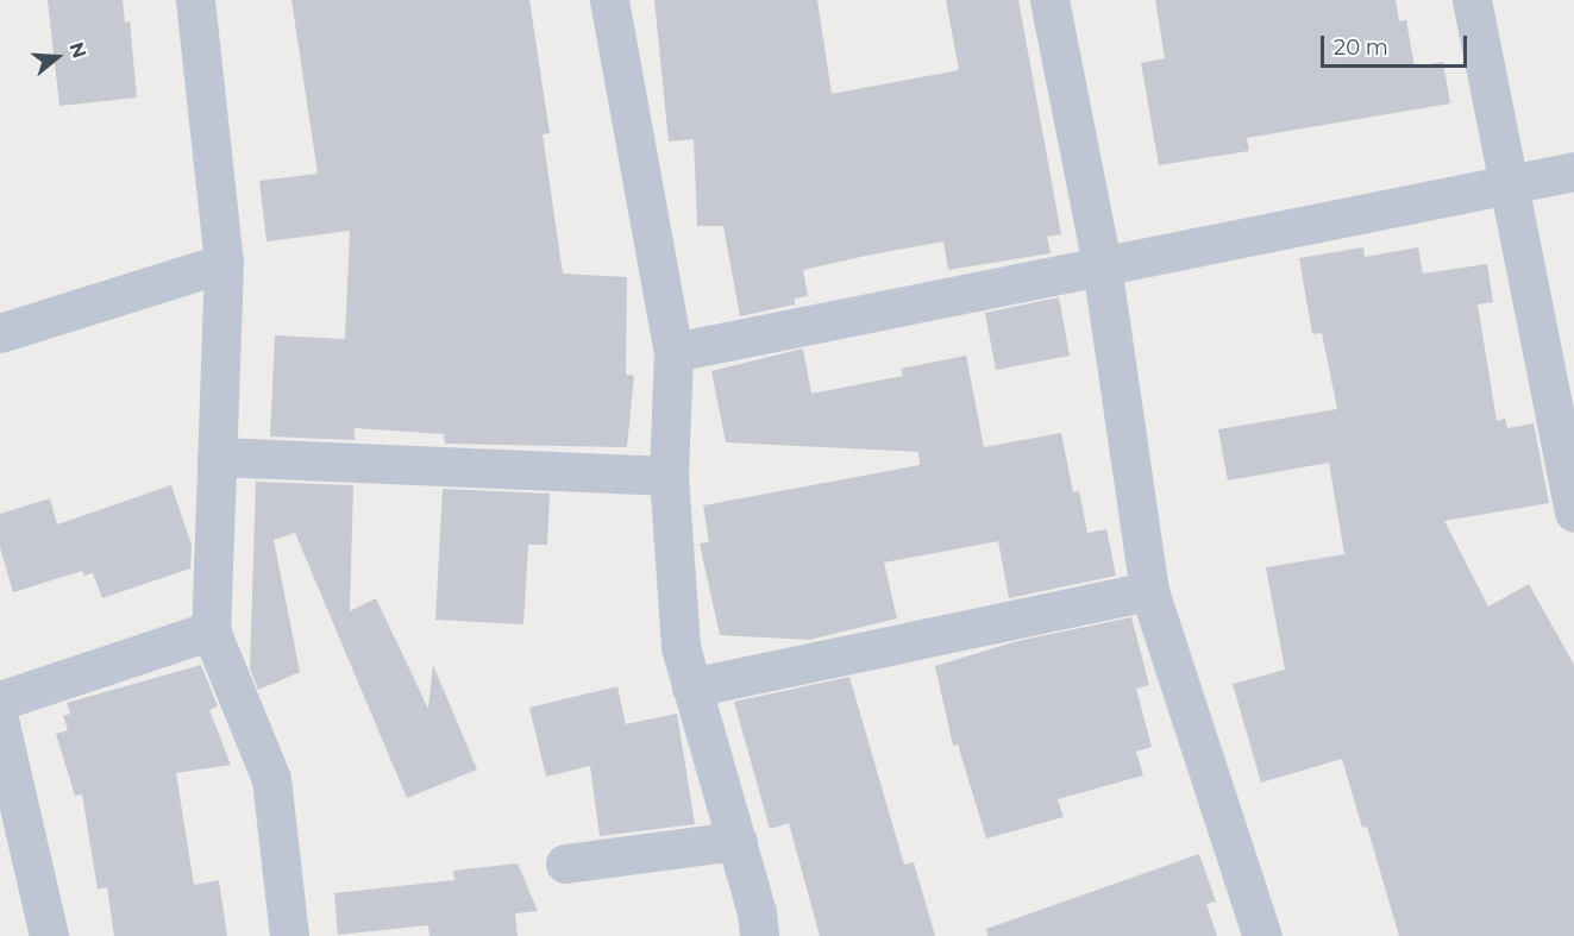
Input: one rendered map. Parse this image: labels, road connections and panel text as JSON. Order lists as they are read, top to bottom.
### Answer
{
  "scale_bar": "20 m",
  "north": "right"
}
